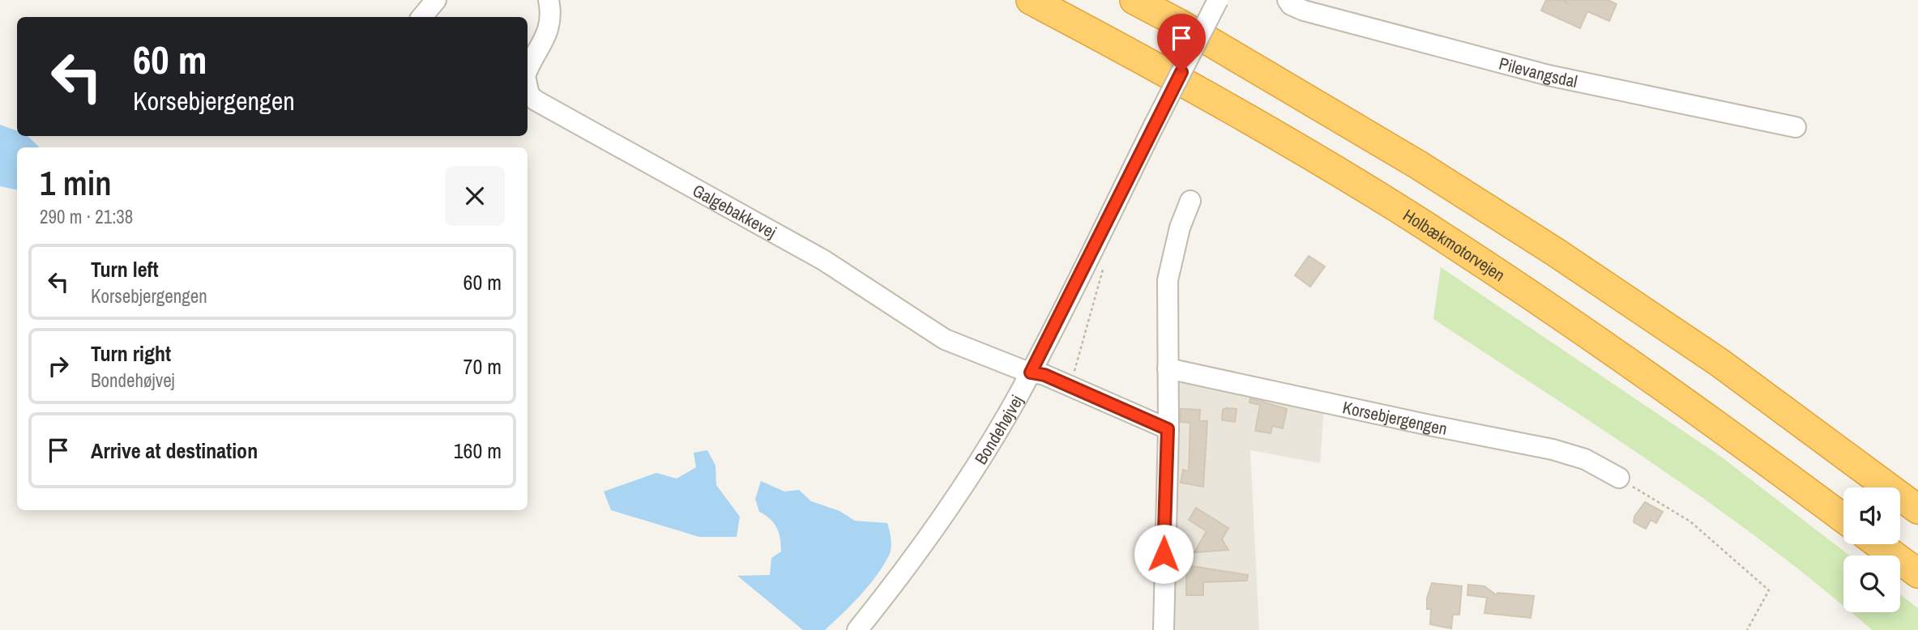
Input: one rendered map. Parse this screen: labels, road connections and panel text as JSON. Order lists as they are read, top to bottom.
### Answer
{
  "streets": {
    "highway": ["Holbækmotorvejen"],
    "street": [
      "Pilevangsdal",
      "Galgebakkevej",
      "Korsebjergengen",
      "Bondehøjvej"
    ]
  },
  "crossings": [
    ["Galgebakkevej", "Bondehøjvej"]
  ],
  "page": {
    "turn": ["60 m", "Korsebjergengen"],
    "heading": ["1 min", "290 m · 21:38"],
    "list": [
      {
        "name": "Turn left",
        "note": "Korsebjergengen",
        "value": "60 m"
      },
      {
        "name": "Turn right",
        "note": "Bondehøjvej",
        "value": "70 m"
      },
      {
        "name": "Arrive at destination",
        "value": "160 m"
      }
    ]
  }
}
